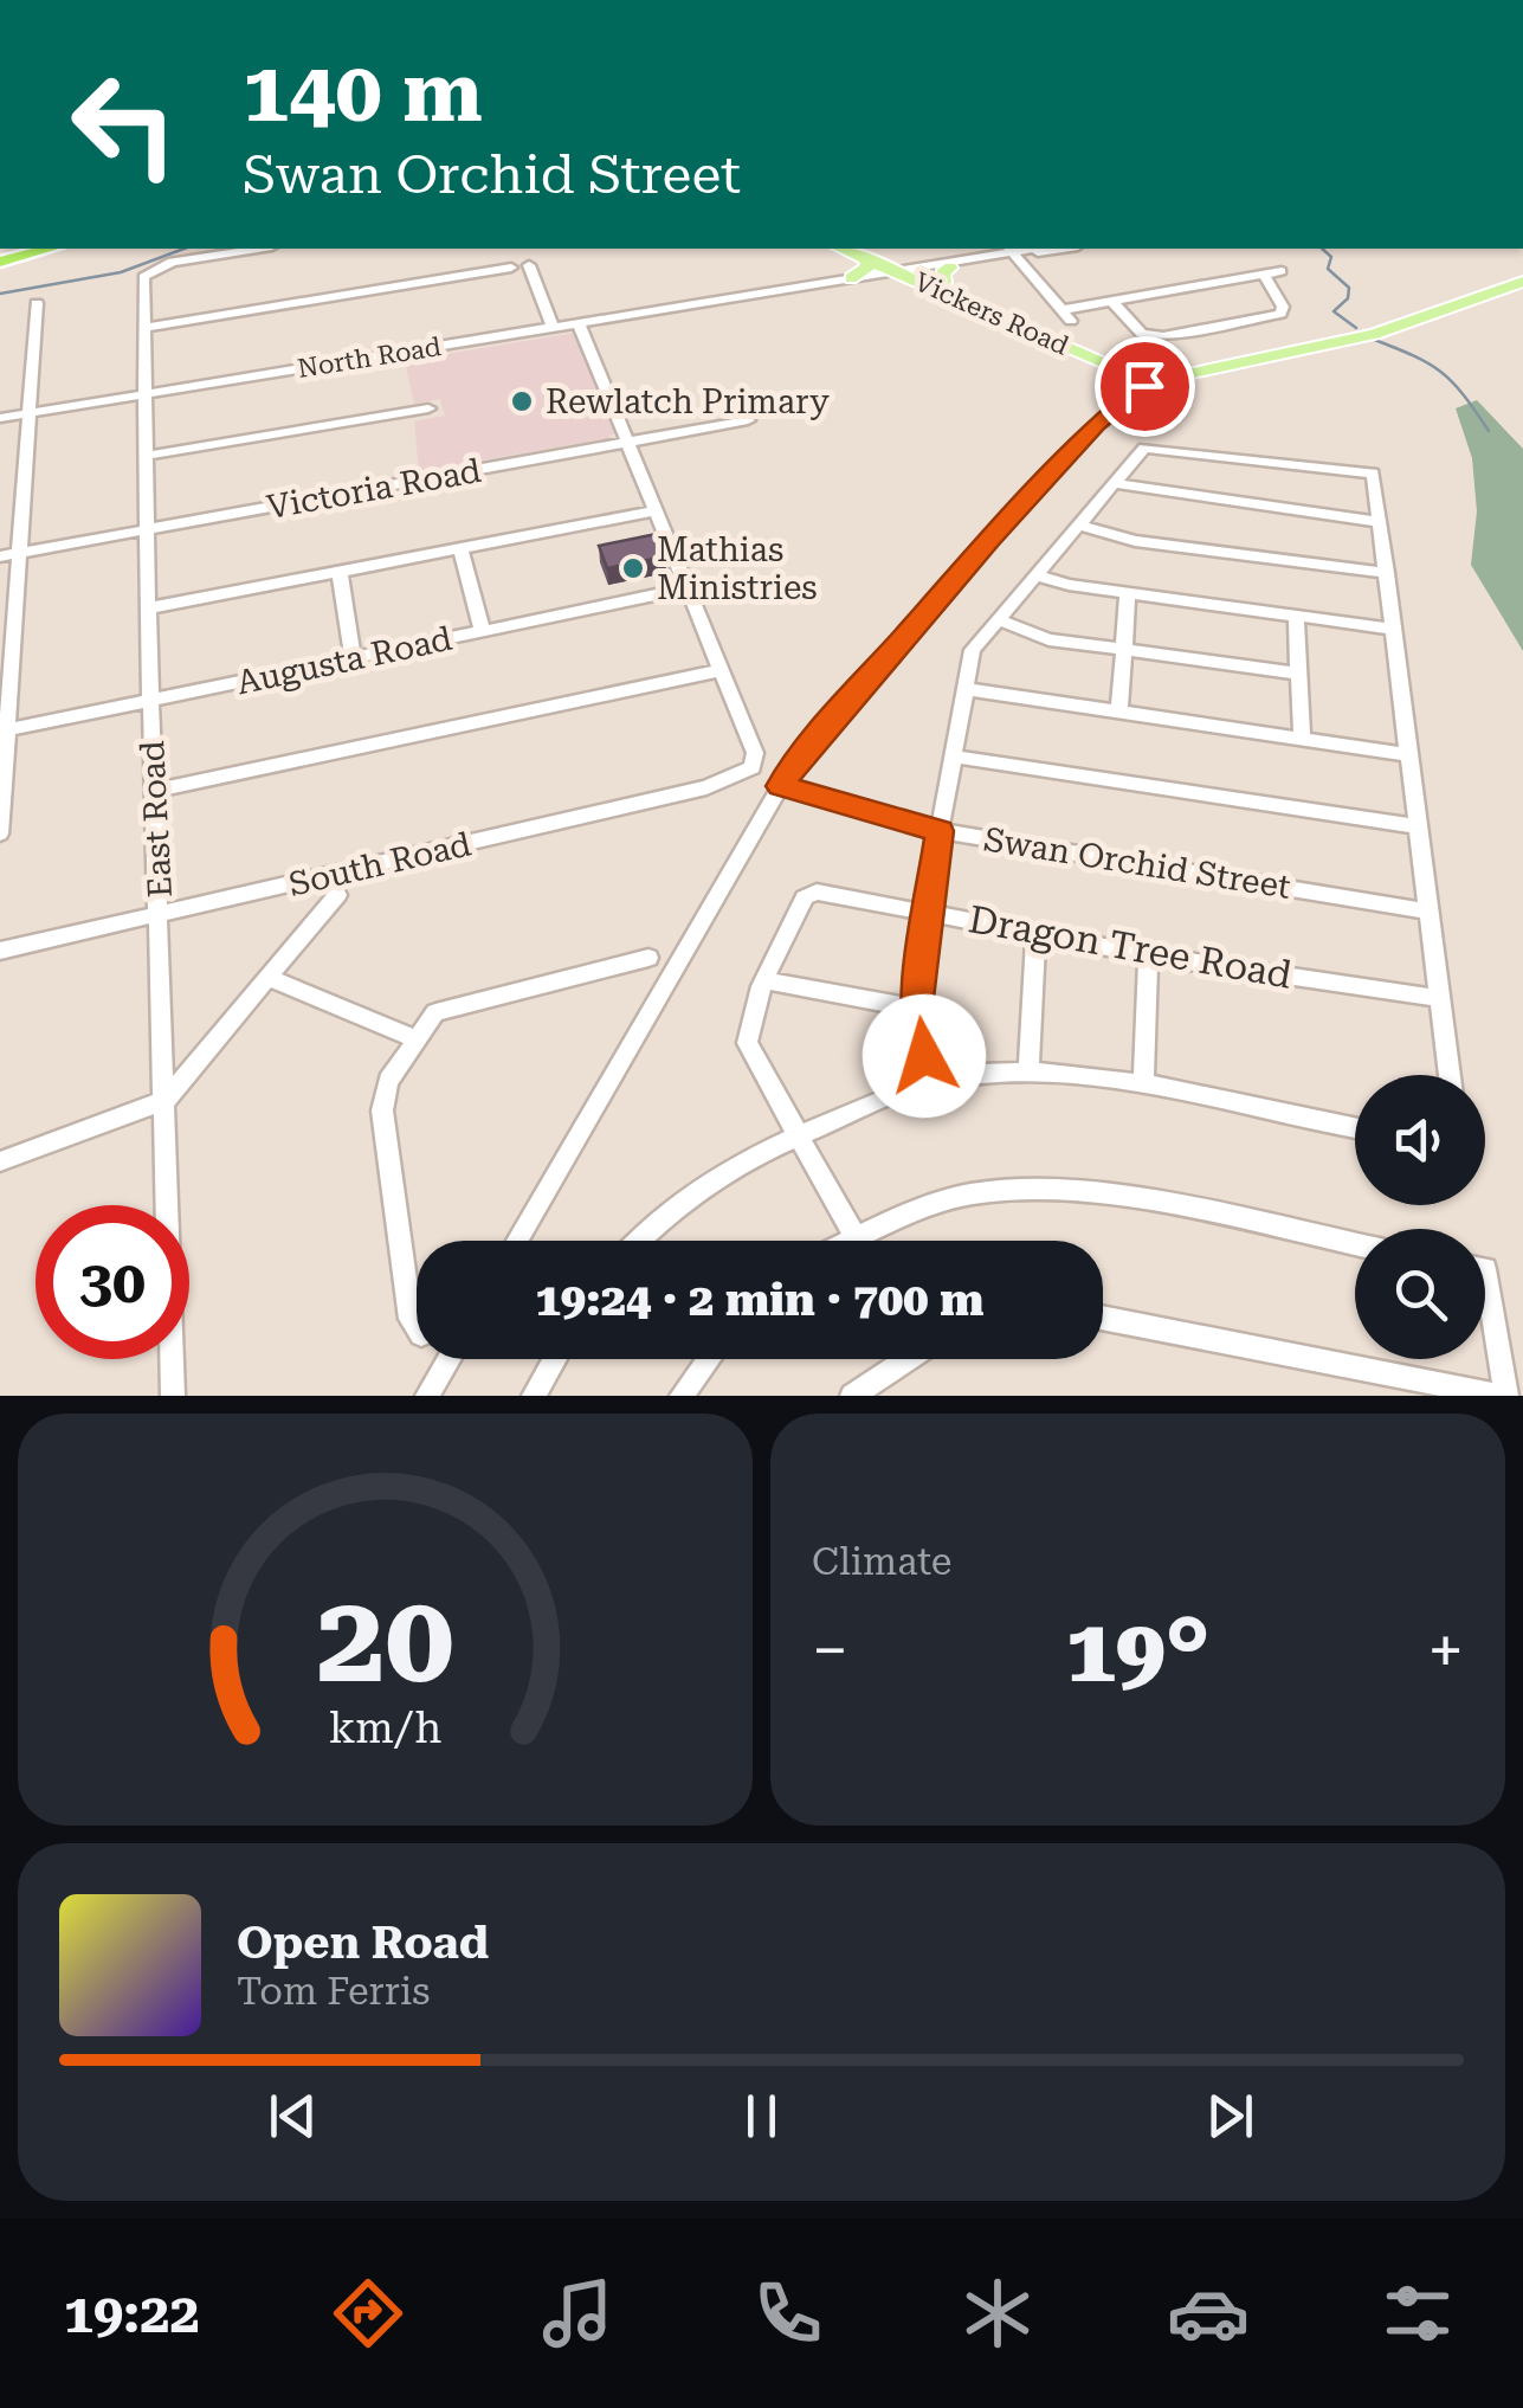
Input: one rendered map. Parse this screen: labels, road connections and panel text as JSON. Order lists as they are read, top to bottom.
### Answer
{
  "streets": {
    "main road": ["Vickers Road"],
    "street": [
      "North Road",
      "Victoria Road",
      "Augusta Road",
      "East Road",
      "Swan Orchid Street",
      "South Road",
      "Dragon Tree Road"
    ]
  },
  "crossings": [
    ["Vickers Road", "North Road"],
    ["North Road", "East Road"],
    ["Victoria Road", "East Road"],
    ["Augusta Road", "East Road"],
    ["East Road", "South Road"]
  ],
  "places": ["Rewlatch Primary", "Mathias Ministries"],
  "page": {
    "turn": ["140 m", "Swan Orchid Street"],
    "limit": "30",
    "trip": "19:24 · 2 min · 700 m",
    "tile": "Climate",
    "heat": ["−", "19°", "+"],
    "song": ["Open Road", "Tom Ferris"],
    "tabs": "19:22",
    "gauge": ["20", "km/h"]
  }
}
